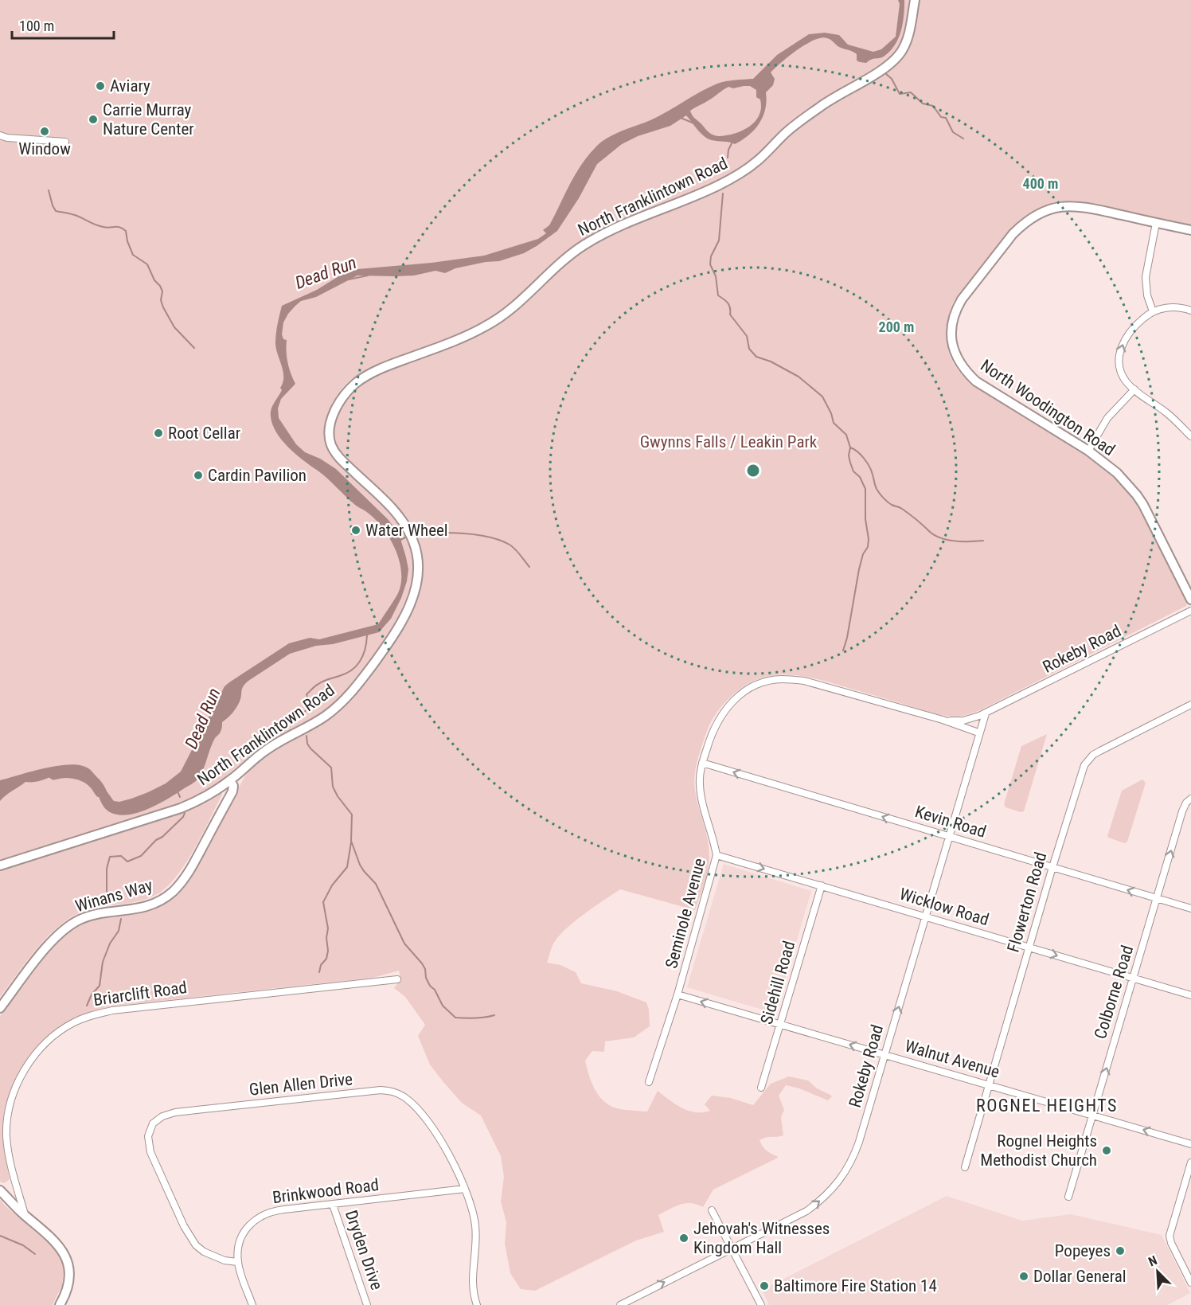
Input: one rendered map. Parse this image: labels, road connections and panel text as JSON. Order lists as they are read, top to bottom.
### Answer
{
  "streets": {
    "street": [
      "North Franklintown Road",
      "North Woodington Road",
      "Rokeby Road",
      "Kevin Road",
      "Winans Way",
      "Flowerton Road",
      "Wicklow Road",
      "Seminole Avenue",
      "Sidehill Road",
      "Colborne Road",
      "Briarclift Road",
      "Walnut Avenue",
      "Glen Allen Drive",
      "Brinkwood Road",
      "Dryden Drive"
    ]
  },
  "crossings": [
    ["North Franklintown Road", "Winans Way"],
    ["Rokeby Road", "Kevin Road"],
    ["Rokeby Road", "Wicklow Road"],
    ["Rokeby Road", "Seminole Avenue"],
    ["Rokeby Road", "Walnut Avenue"],
    ["Kevin Road", "Flowerton Road"],
    ["Kevin Road", "Seminole Avenue"],
    ["Kevin Road", "Colborne Road"],
    ["Flowerton Road", "Wicklow Road"],
    ["Flowerton Road", "Walnut Avenue"],
    ["Wicklow Road", "Seminole Avenue"],
    ["Wicklow Road", "Sidehill Road"],
    ["Wicklow Road", "Colborne Road"],
    ["Seminole Avenue", "Walnut Avenue"],
    ["Sidehill Road", "Walnut Avenue"],
    ["Colborne Road", "Walnut Avenue"],
    ["Glen Allen Drive", "Brinkwood Road"],
    ["Brinkwood Road", "Dryden Drive"]
  ],
  "one_way": [
    "Rokeby Road",
    "Kevin Road",
    "Wicklow Road",
    "Colborne Road",
    "Walnut Avenue"
  ],
  "districts": ["ROGNEL HEIGHTS"],
  "water": ["Dead Run"],
  "parks": ["Gwynns Falls / Leakin Park"],
  "places": [
    "Aviary",
    "Carrie Murray Nature Center",
    "Window",
    "Root Cellar",
    "Cardin Pavilion",
    "Water Wheel",
    "Rognel Heights Methodist Church",
    "Jehovah's Witnesses Kingdom Hall",
    "Popeyes",
    "Dollar General",
    "Baltimore Fire Station 14"
  ],
  "scale_bar": "100 m",
  "north": "top left",
  "rings": ["400 m", "200 m"]
}
